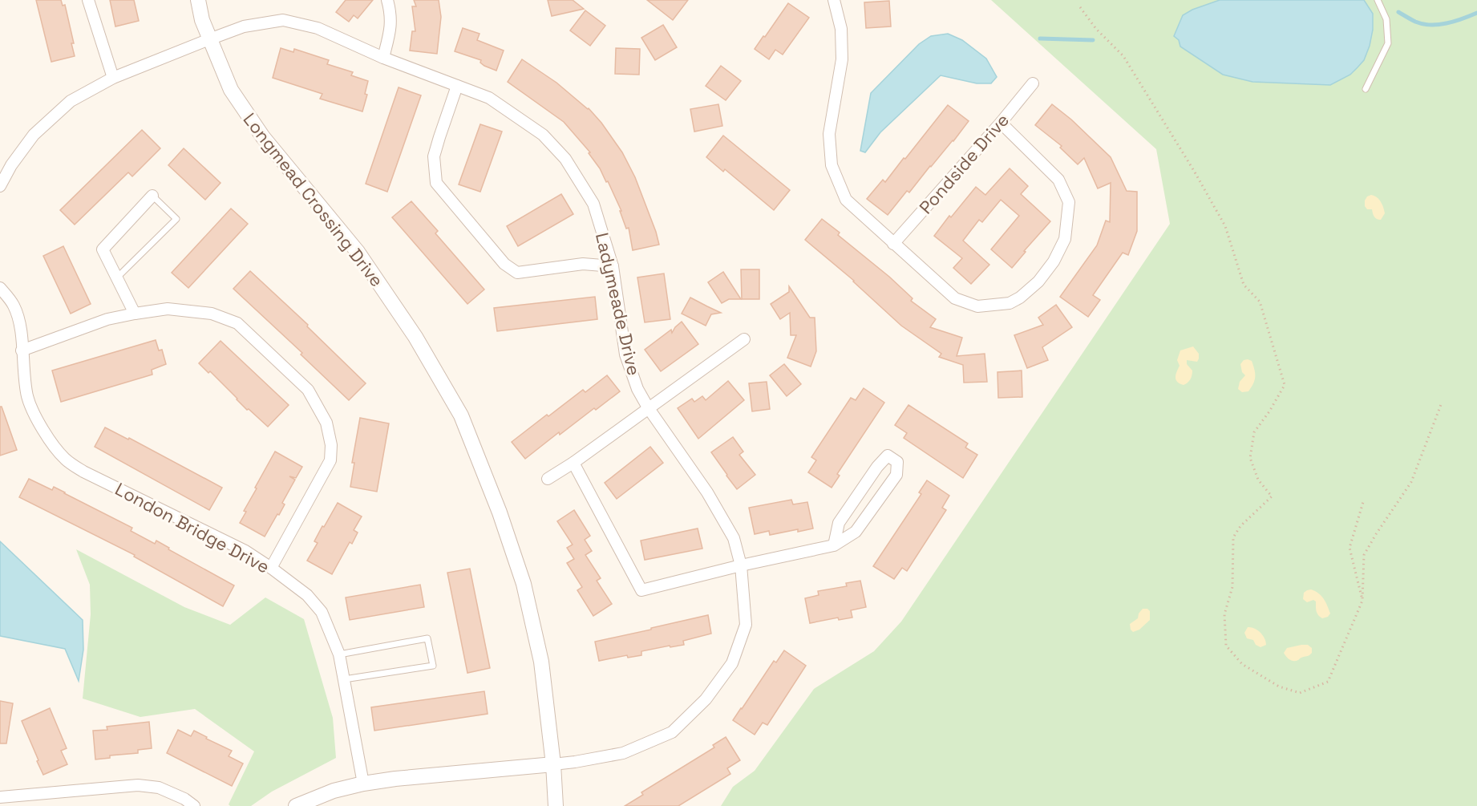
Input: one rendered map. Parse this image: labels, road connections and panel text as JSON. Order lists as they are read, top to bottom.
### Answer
{
  "streets": {
    "street": [
      "Pondside Drive",
      "Longmead Crossing Drive",
      "Ladymeade Drive",
      "London Bridge Drive"
    ]
  },
  "crossings": [
    ["Longmead Crossing Drive", "Ladymeade Drive"]
  ]
}
